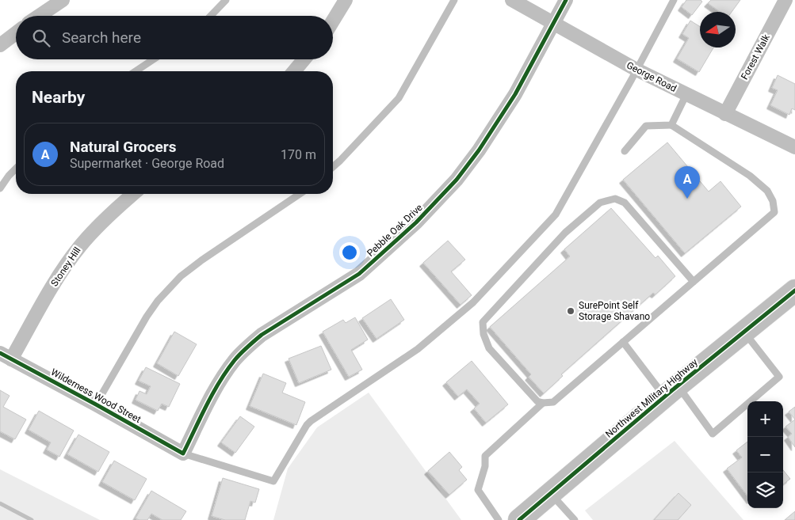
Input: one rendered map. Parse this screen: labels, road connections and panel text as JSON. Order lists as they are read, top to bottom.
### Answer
{
  "streets": {
    "main road": ["Northwest Military Highway"],
    "street": [
      "Forest Walk",
      "George Road",
      "Pebble Oak Drive",
      "Stoney Hill",
      "Wilderness Wood Street"
    ]
  },
  "crossings": [
    ["Forest Walk", "George Road"],
    ["George Road", "Pebble Oak Drive"],
    ["Pebble Oak Drive", "Wilderness Wood Street"],
    ["Stoney Hill", "Wilderness Wood Street"]
  ],
  "places": ["SurePoint Self Storage Shavano"],
  "north": "left",
  "page": {
    "search": "Search here",
    "heading": "Nearby",
    "list": [
      {
        "mark": "A",
        "name": "Natural Grocers",
        "note": "Supermarket · George Road",
        "value": "170 m"
      }
    ],
    "pins": "A",
    "map_buttons": ["+", "−"]
  }
}
